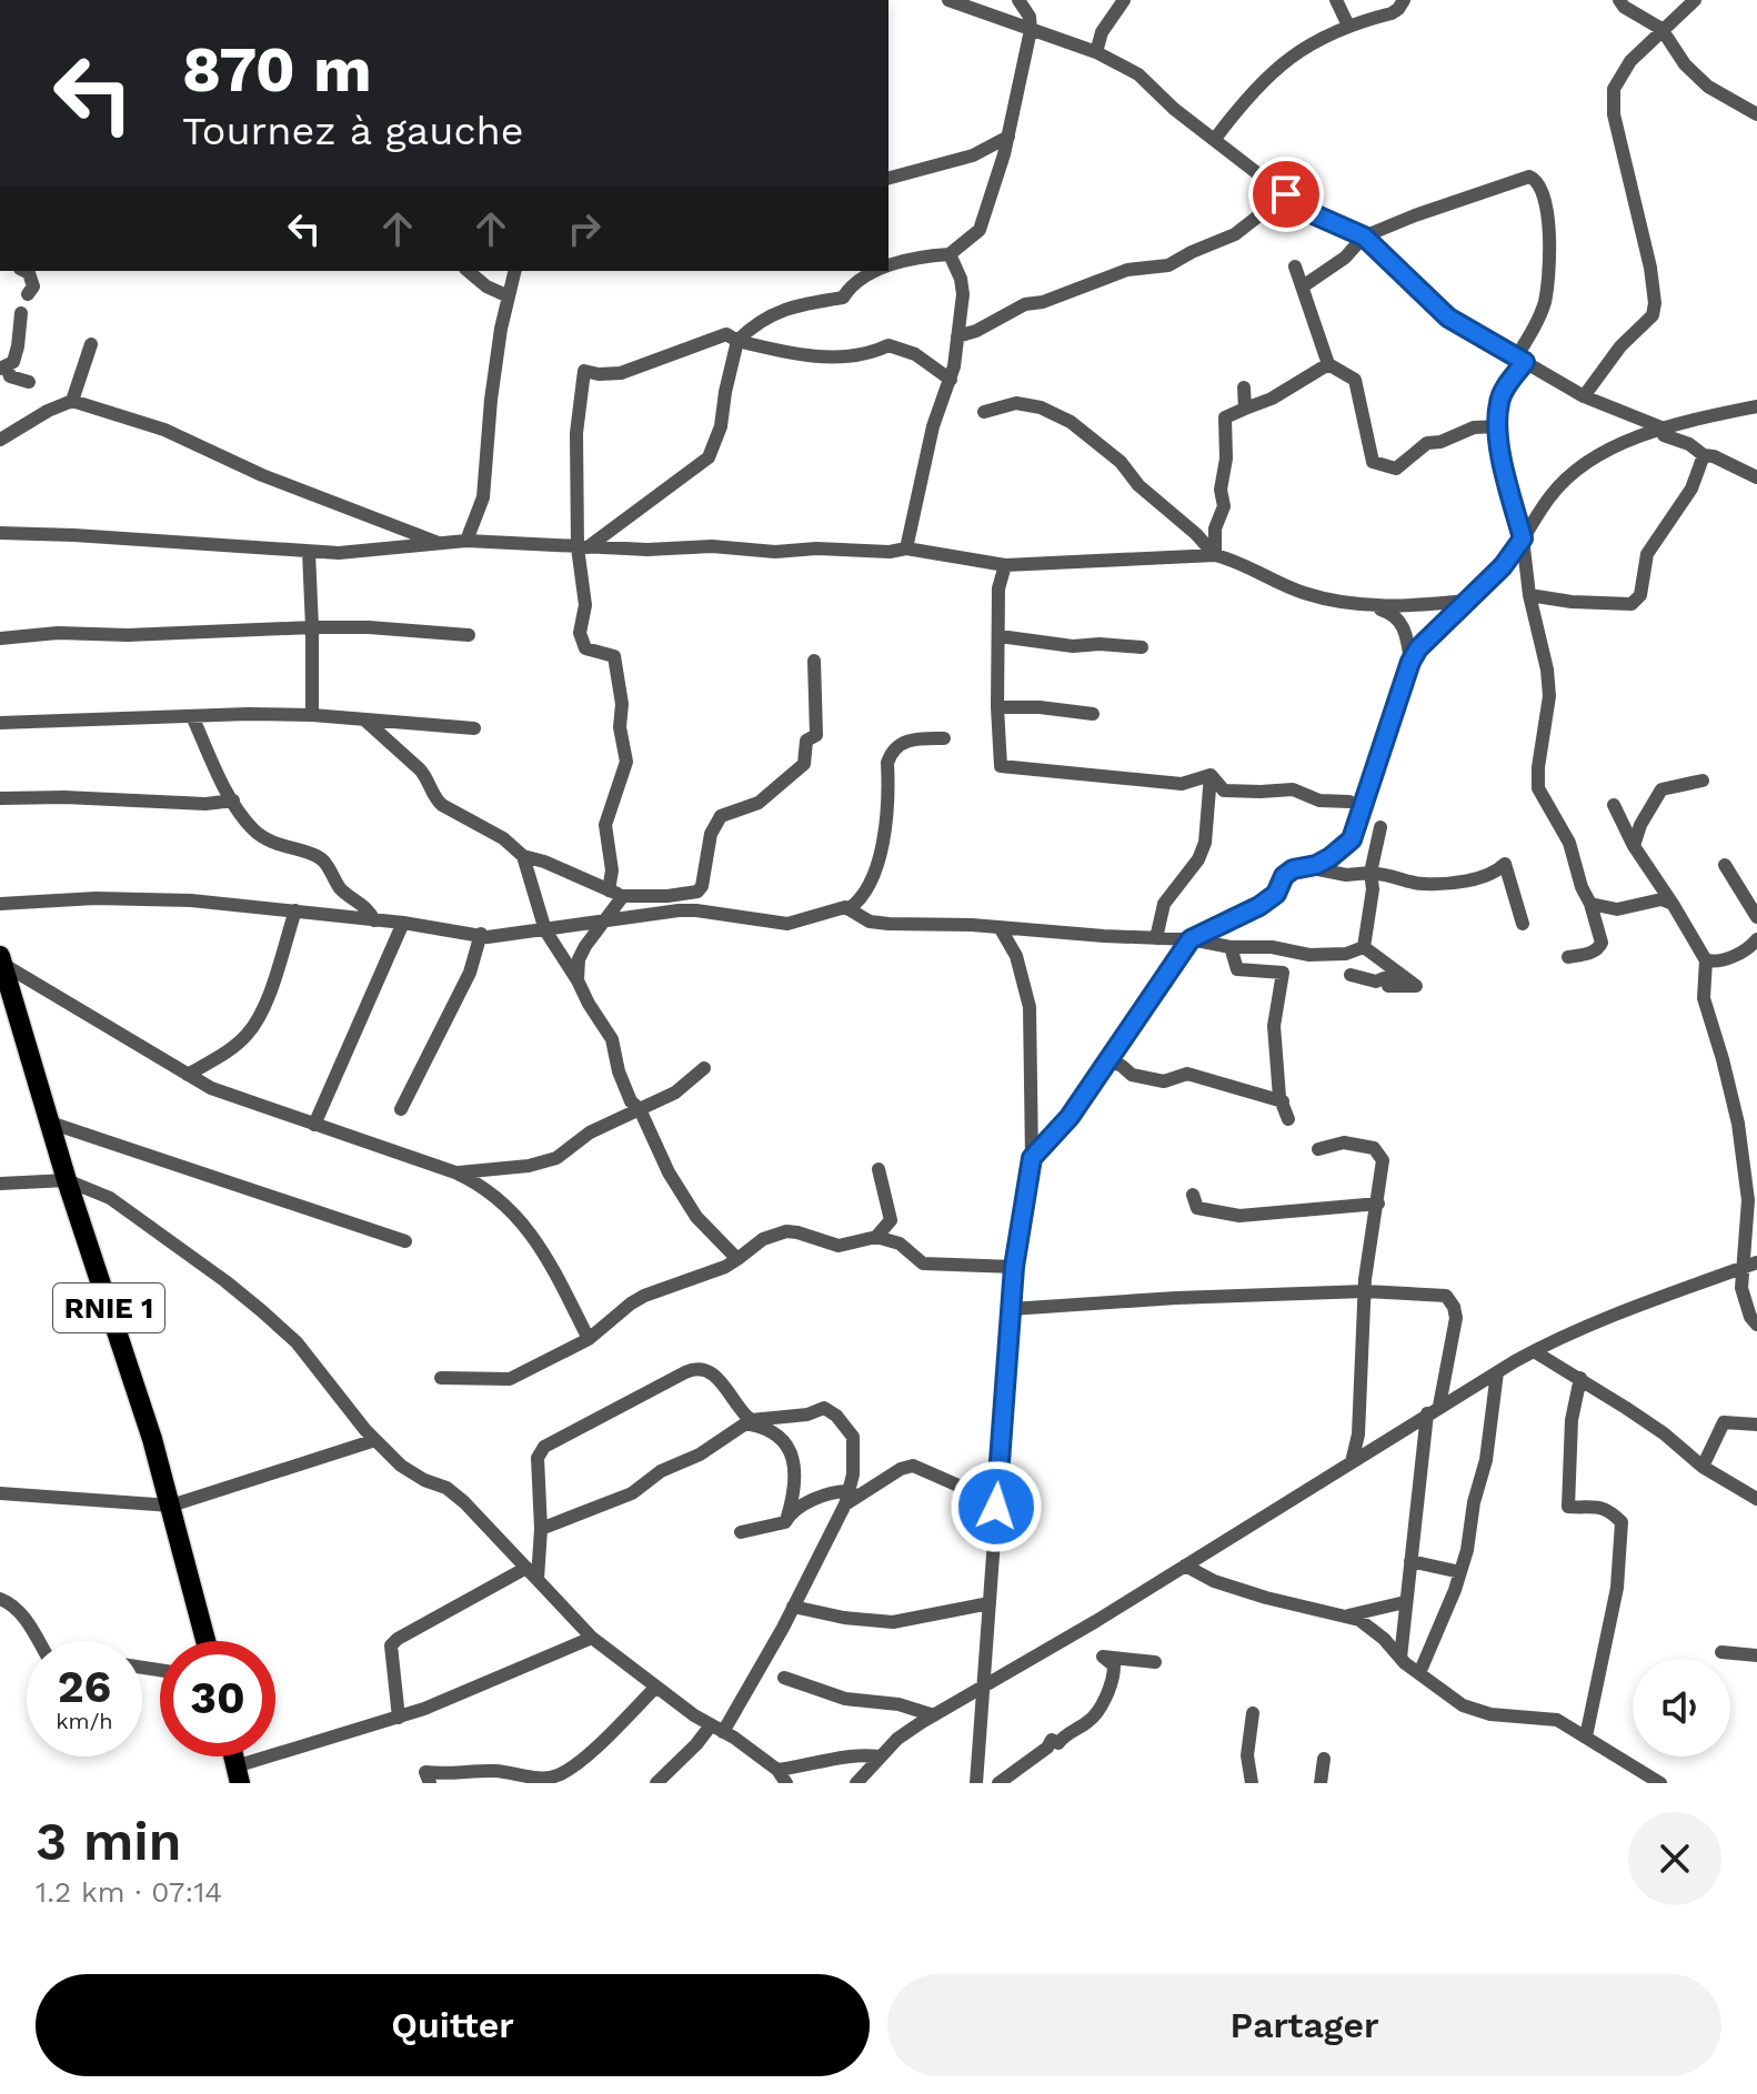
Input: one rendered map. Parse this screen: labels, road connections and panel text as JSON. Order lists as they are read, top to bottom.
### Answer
{
  "streets": {
    "highway": ["RNIE 1"]
  },
  "page": {
    "turn": ["870 m", "Tournez à gauche"],
    "speed": "26 km/h",
    "limit": "30",
    "heading": ["3 min", "1.2 km · 07:14"],
    "buttons": ["Quitter", "Partager"]
  }
}
